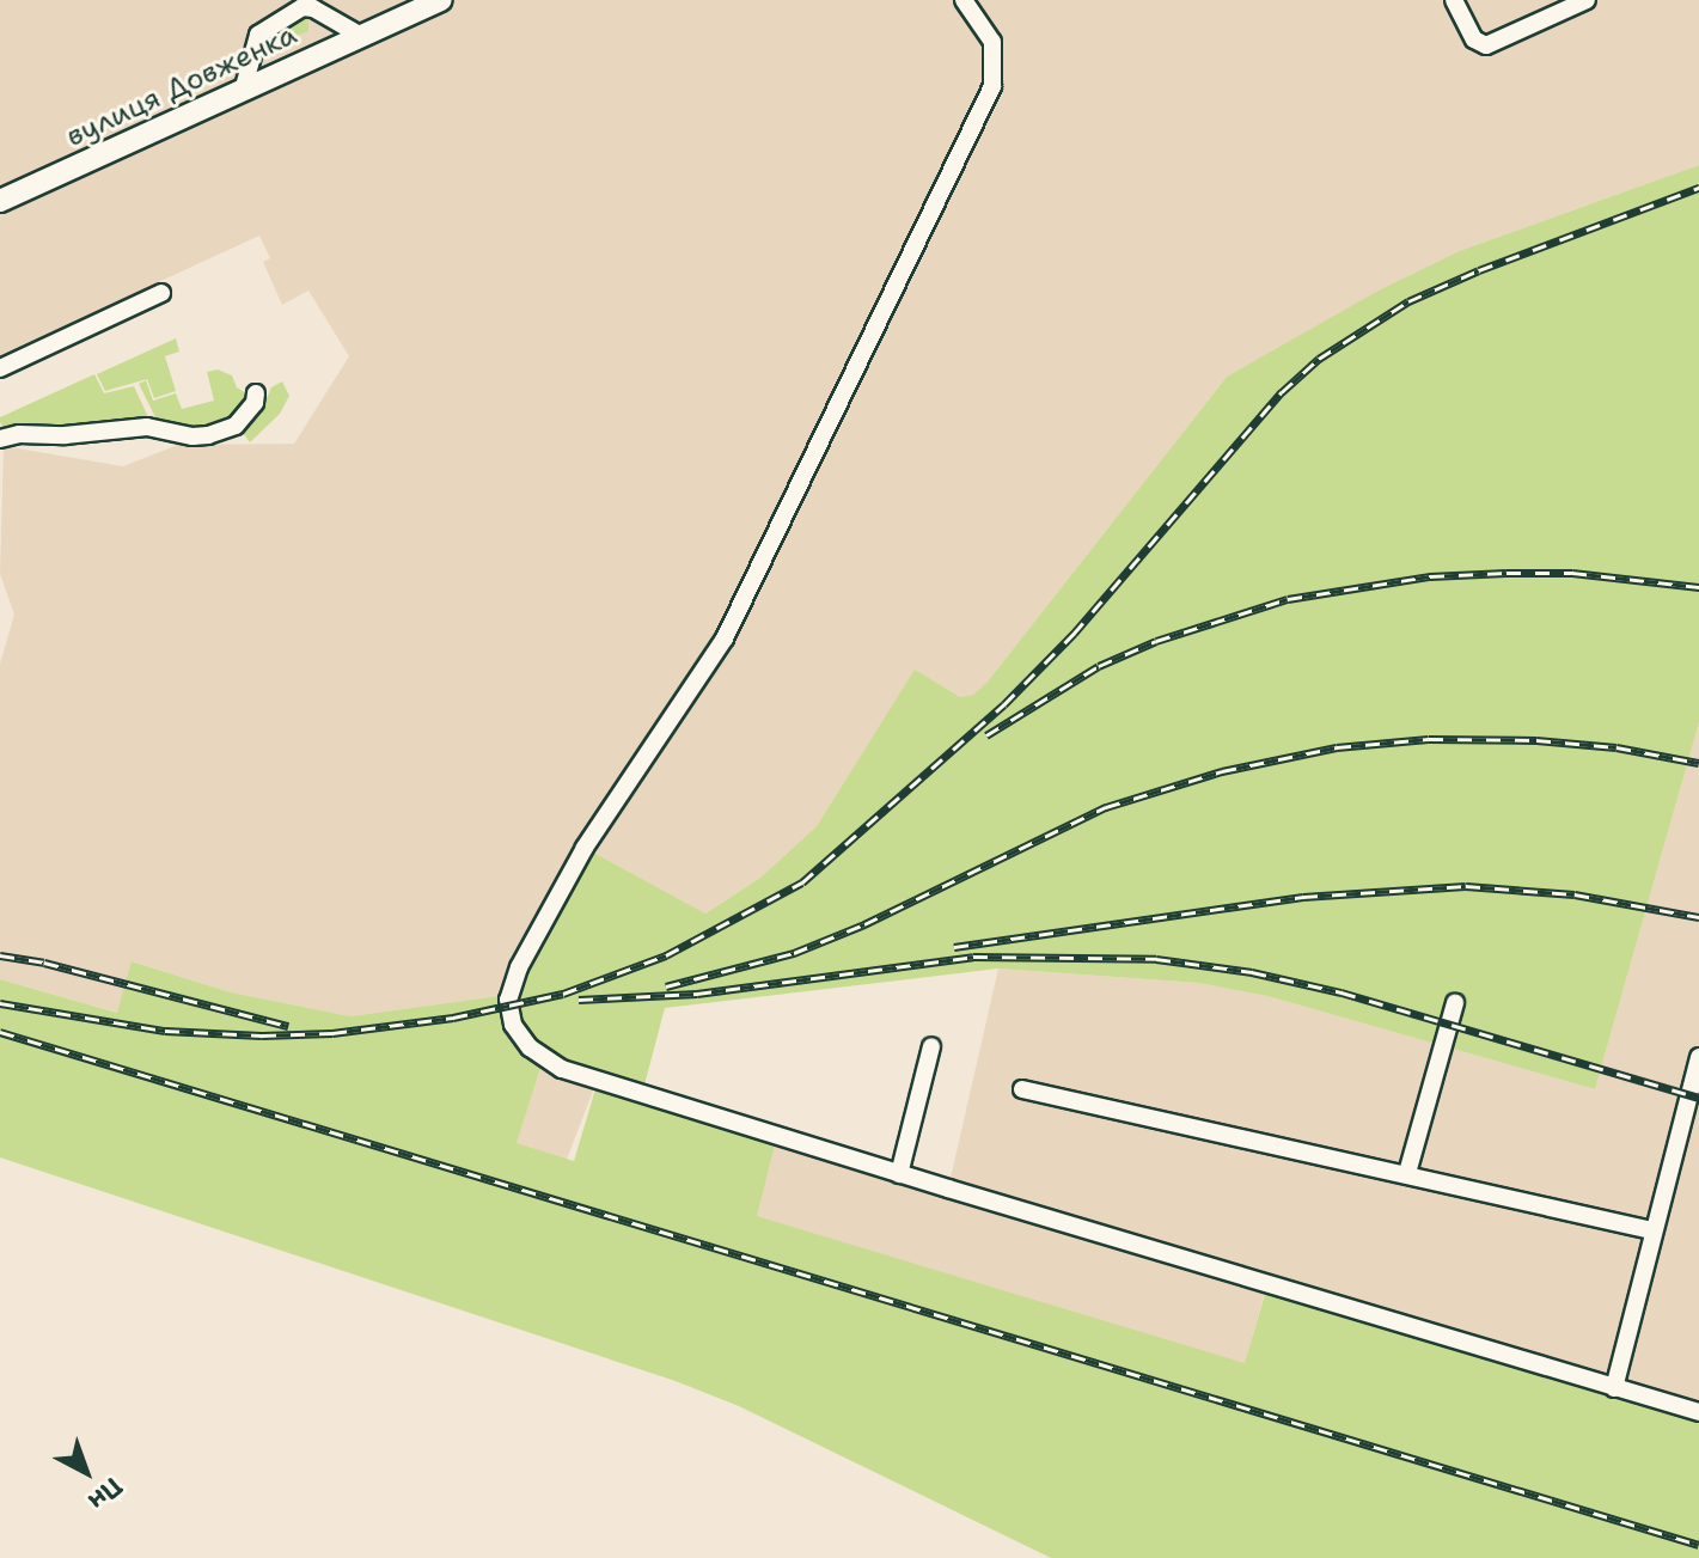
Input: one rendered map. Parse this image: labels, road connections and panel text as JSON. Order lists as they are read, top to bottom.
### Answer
{
  "streets": {
    "main road": ["вулиця Довженка"]
  },
  "north": "bottom right"
}
